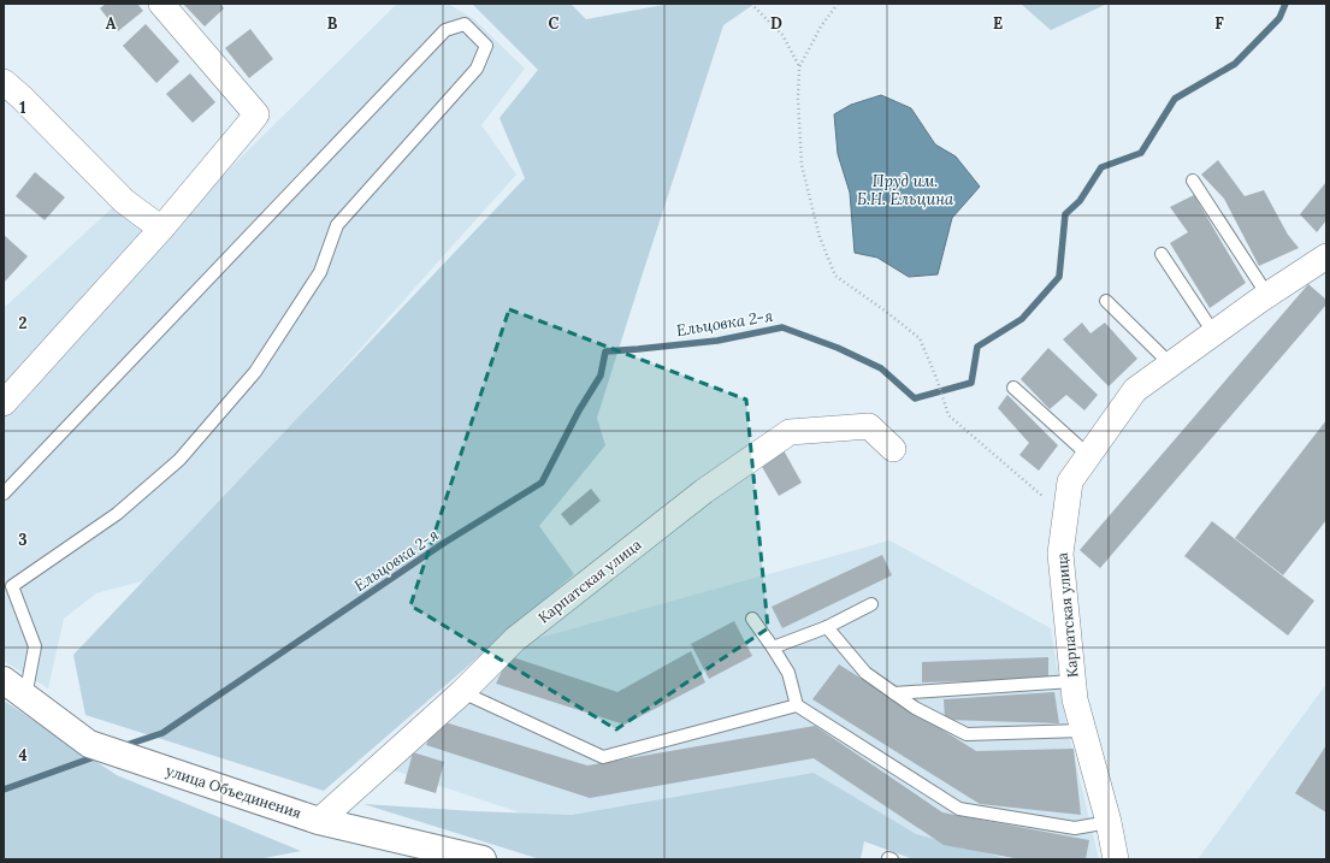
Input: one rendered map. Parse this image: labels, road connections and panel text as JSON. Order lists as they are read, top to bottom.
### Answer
{
  "streets": {
    "main road": ["улица Объединения"],
    "street": ["Карпатская улица"]
  },
  "crossings": [
    ["Карпатская улица", "улица Объединения"]
  ],
  "water": ["Пруд им. Б.Н. Ельцина", "Ельцовка 2-я"],
  "grid": {
    "columns": [
      "A",
      "B",
      "C",
      "D",
      "E",
      "F"
    ],
    "rows": [
      "1",
      "2",
      "3",
      "4"
    ]
  }
}
